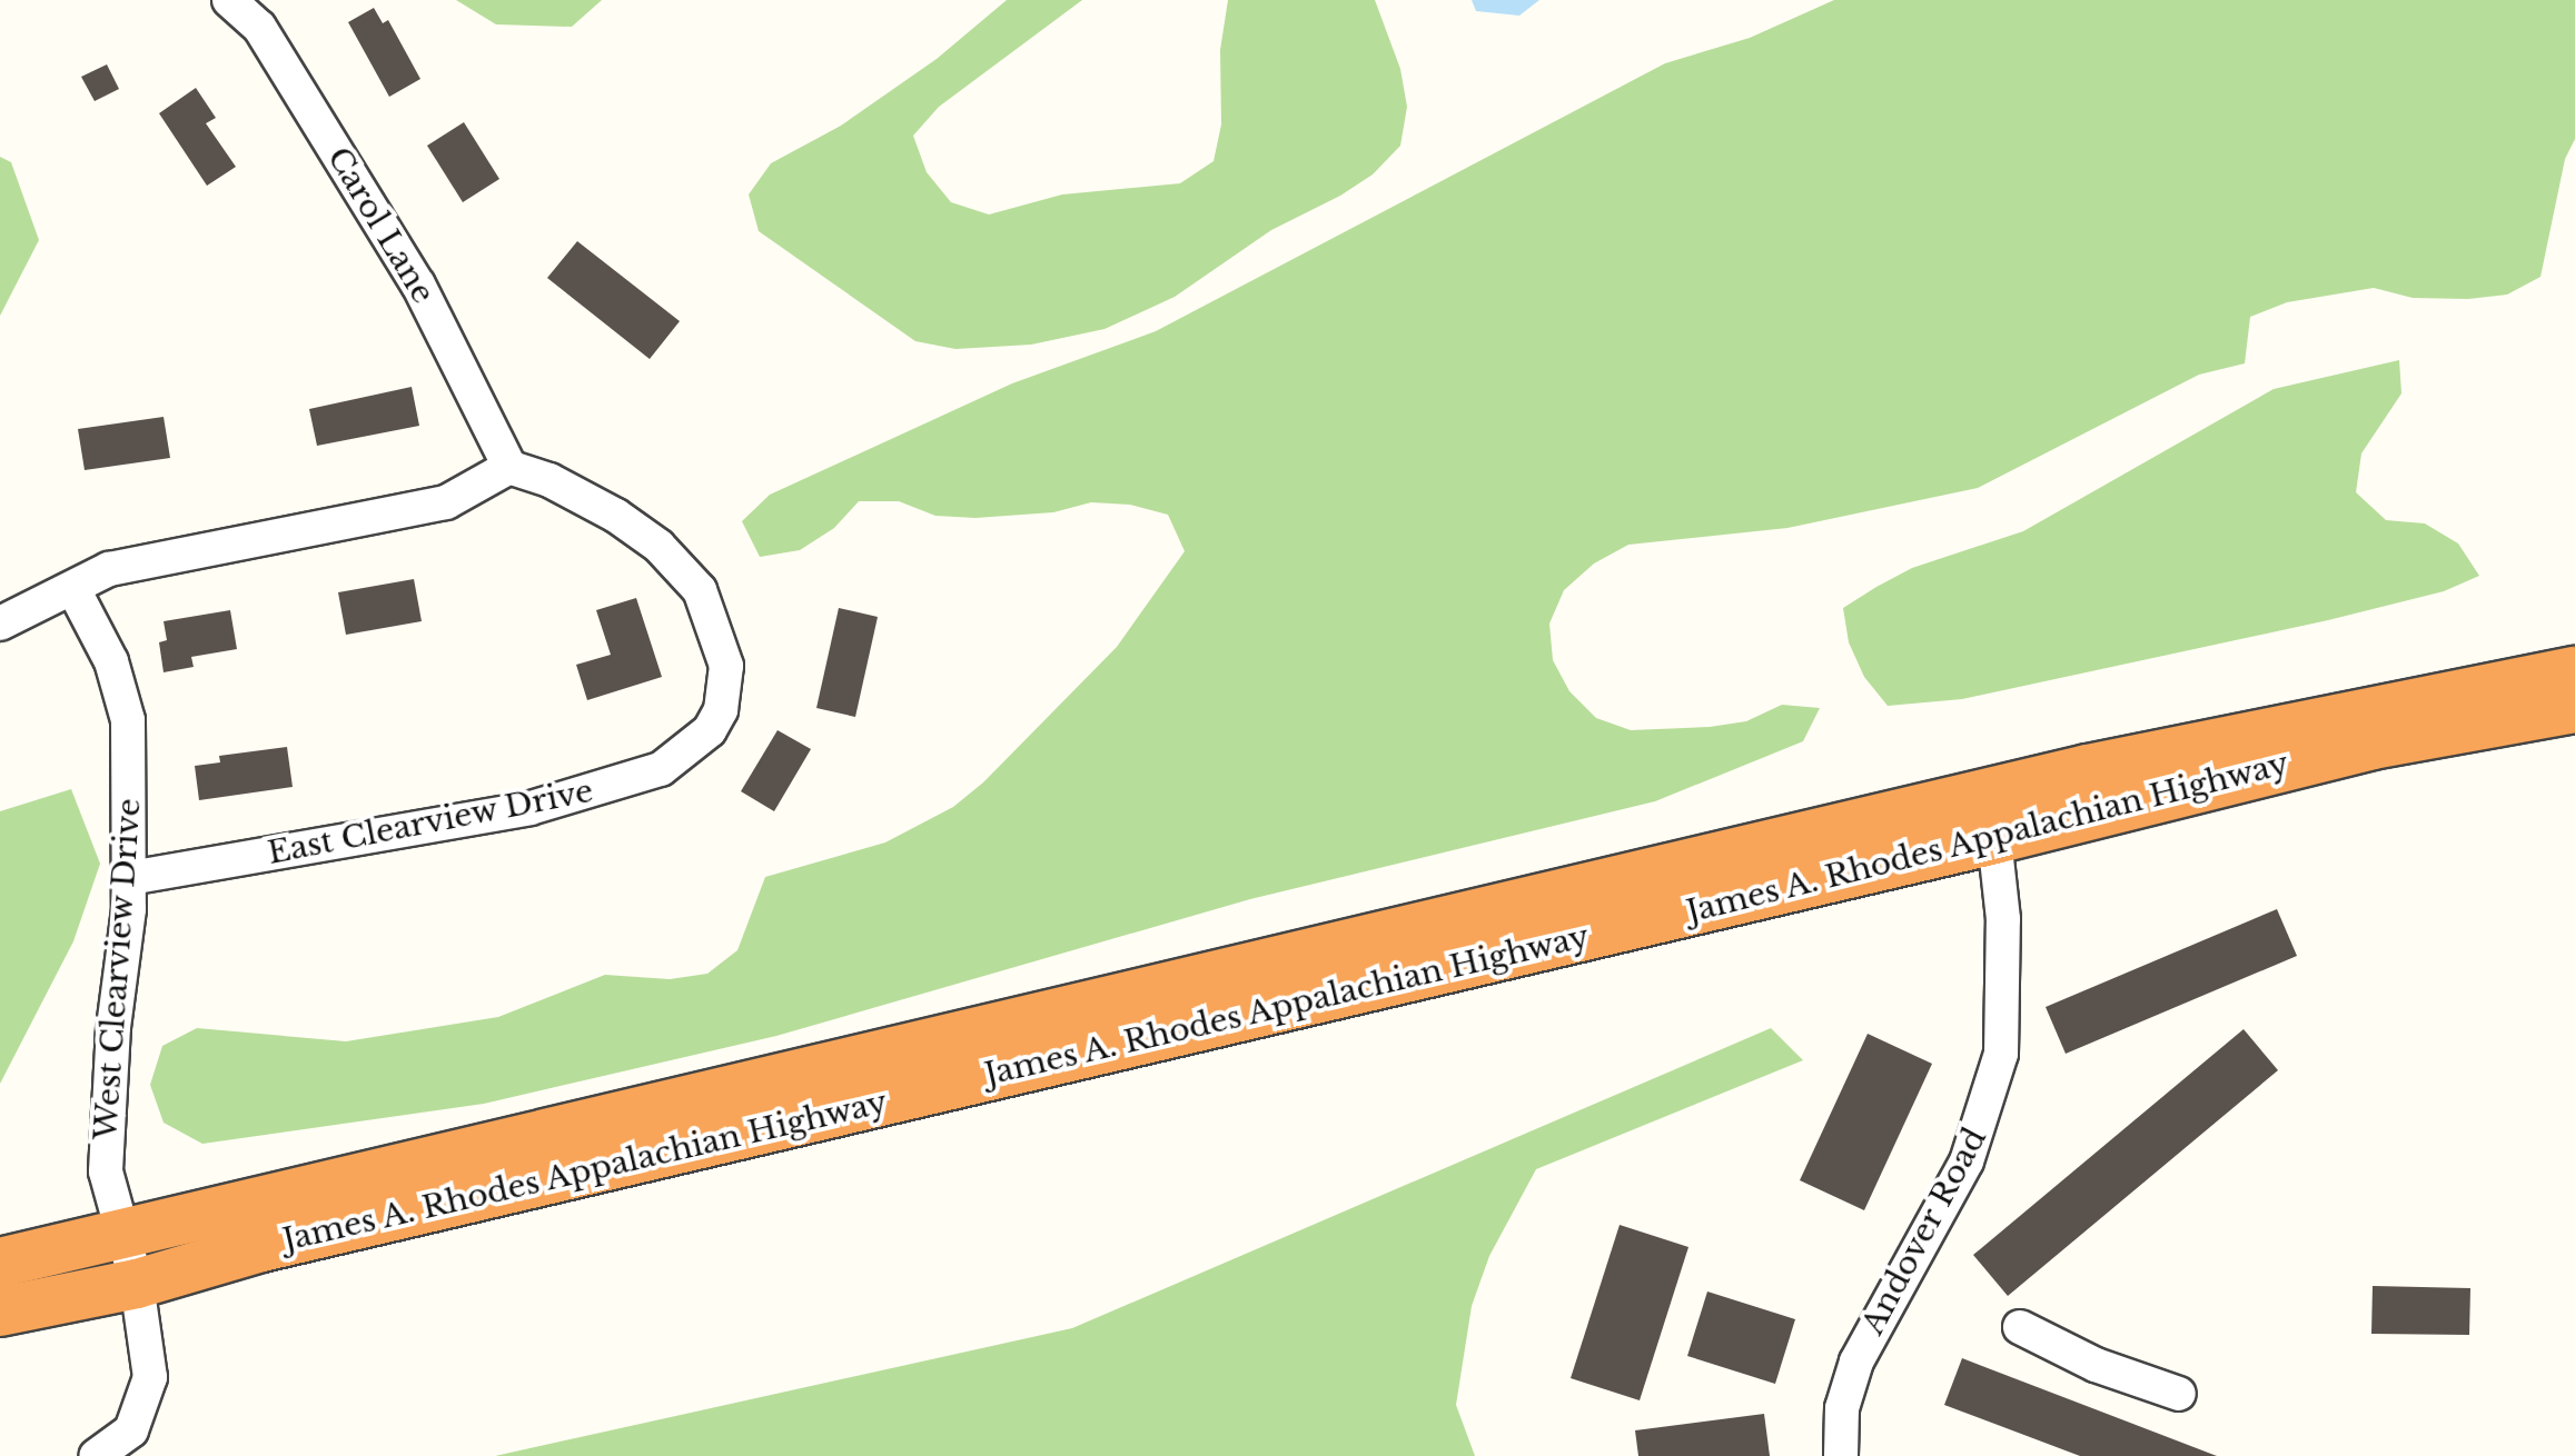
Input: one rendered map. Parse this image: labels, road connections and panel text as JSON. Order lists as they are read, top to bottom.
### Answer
{
  "streets": {
    "highway": ["James A. Rhodes Appalachian Highway"],
    "street": [
      "Carol Lane",
      "East Clearview Drive",
      "West Clearview Drive",
      "Andover Road"
    ]
  },
  "crossings": [
    ["Carol Lane", "East Clearview Drive"],
    ["East Clearview Drive", "West Clearview Drive"],
    ["James A. Rhodes Appalachian Highway", "West Clearview Drive"],
    ["James A. Rhodes Appalachian Highway", "Andover Road"]
  ]
}
